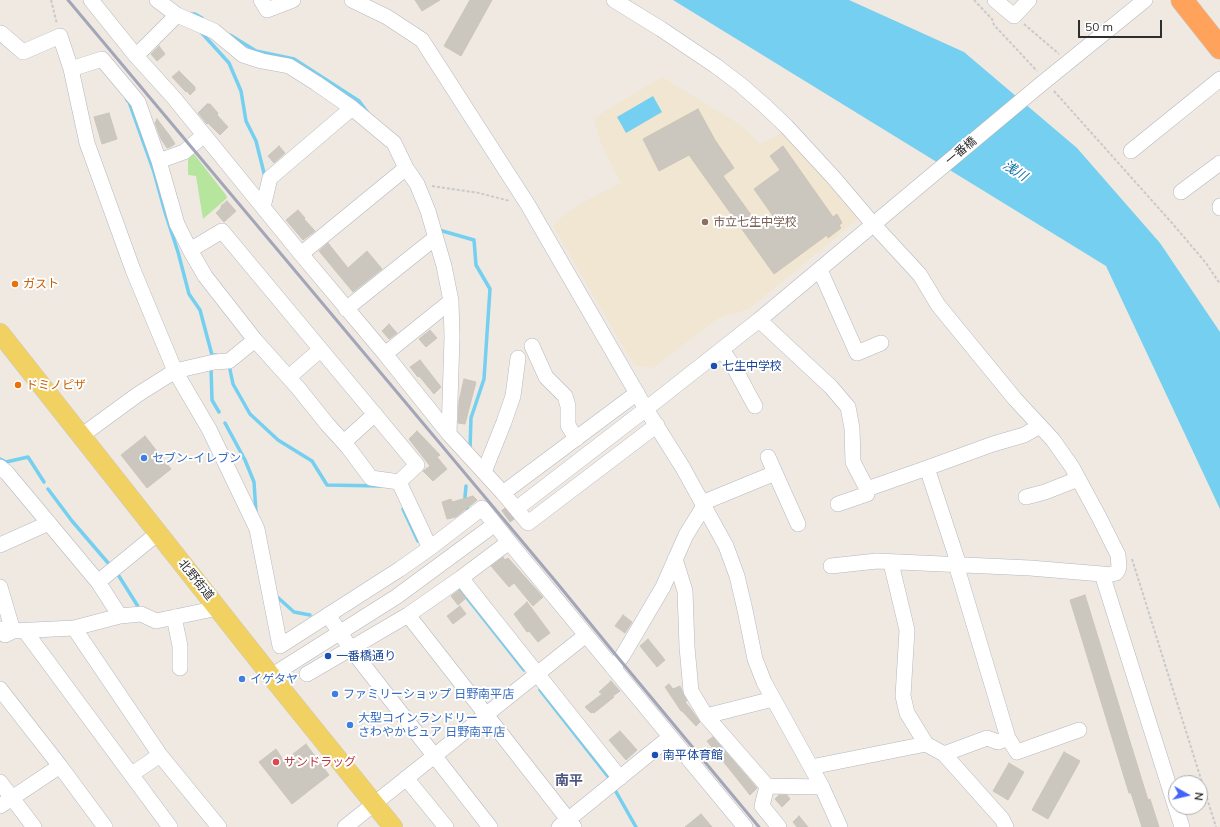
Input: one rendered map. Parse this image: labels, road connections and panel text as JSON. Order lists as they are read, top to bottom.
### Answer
{
  "streets": {
    "main road": ["北野街道"],
    "street": ["一番橋"]
  },
  "districts": ["南平"],
  "water": ["浅川"],
  "places": [
    "市立七生中学校",
    "ガスト",
    "七生中学校",
    "ドミノピザ",
    "セブン-イレブン",
    "一番橋通り",
    "イゲタヤ",
    "ファミリーショップ 日野南平店",
    "大型コインランドリー さわやかピュア 日野南平店",
    "南平体育館",
    "サンドラッグ"
  ],
  "scale_bar": "50 m",
  "north": "right"
}
